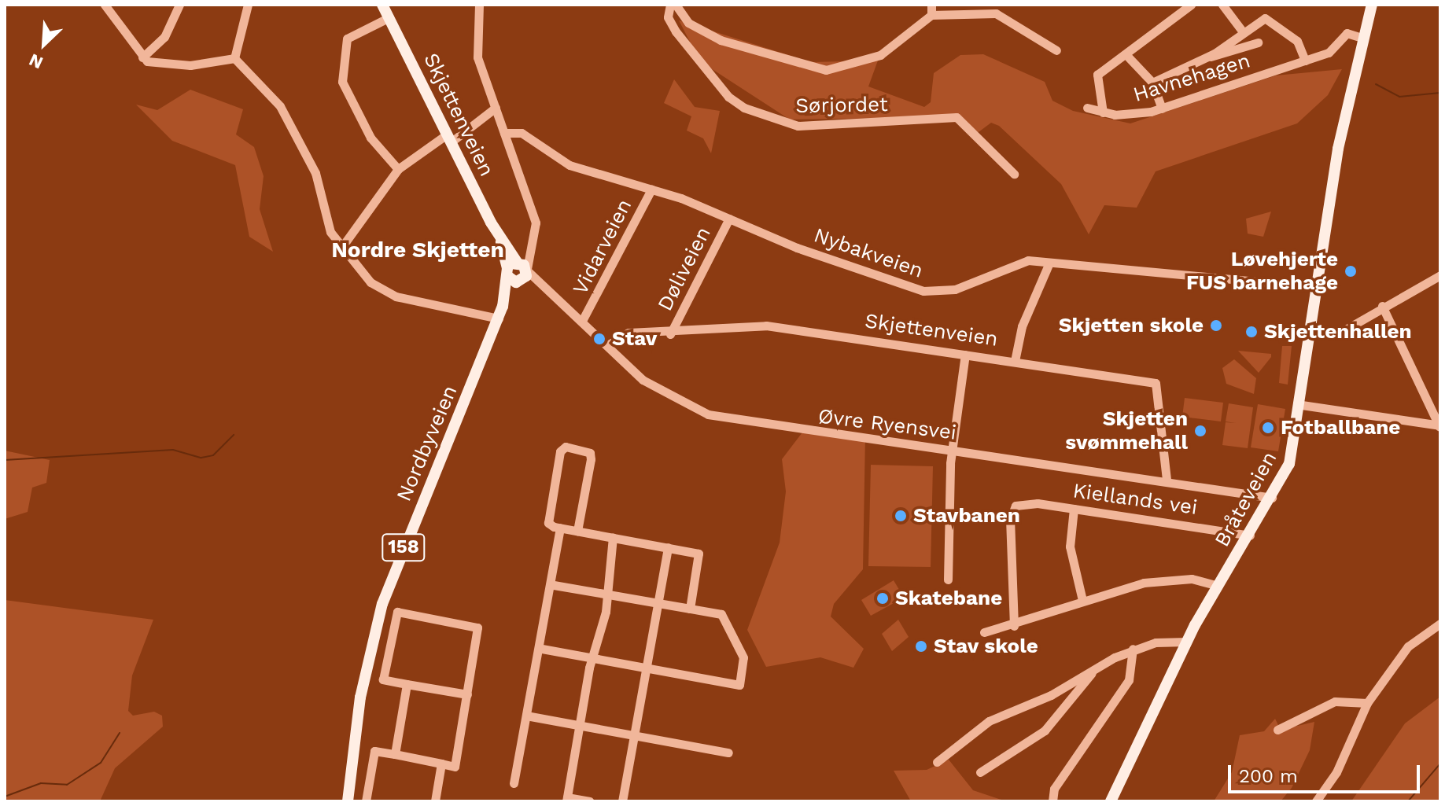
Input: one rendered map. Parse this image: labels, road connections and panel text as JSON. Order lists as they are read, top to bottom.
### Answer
{
  "streets": {
    "main road": [
      "Skjettenveien",
      "Nordbyveien",
      "Bråteveien",
      "158"
    ],
    "street": [
      "Havnehagen",
      "Sørjordet",
      "Vidarveien",
      "Nybakveien",
      "Døliveien",
      "Øvre Ryensvei",
      "Kiellands vei"
    ]
  },
  "crossings": [
    ["Havnehagen", "Bråteveien"],
    ["Skjettenveien", "Døliveien"],
    ["Skjettenveien", "Øvre Ryensvei"],
    ["Skjettenveien", "Nordbyveien"],
    ["Vidarveien", "Nybakveien"],
    ["Vidarveien", "Øvre Ryensvei"],
    ["Nybakveien", "Døliveien"],
    ["Nybakveien", "Bråteveien"],
    ["Øvre Ryensvei", "Nordbyveien"],
    ["Øvre Ryensvei", "Bråteveien"],
    ["Kiellands vei", "Bråteveien"]
  ],
  "districts": ["Nordre Skjetten"],
  "places": [
    "Løvehjerte FUS barnehage",
    "Skjetten skole",
    "Skjettenhallen",
    "Stav",
    "Fotballbane",
    "Skjetten svømmehall",
    "Stavbanen",
    "Skatebane",
    "Stav skole"
  ],
  "scale_bar": "200 m",
  "north": "bottom left"
}
